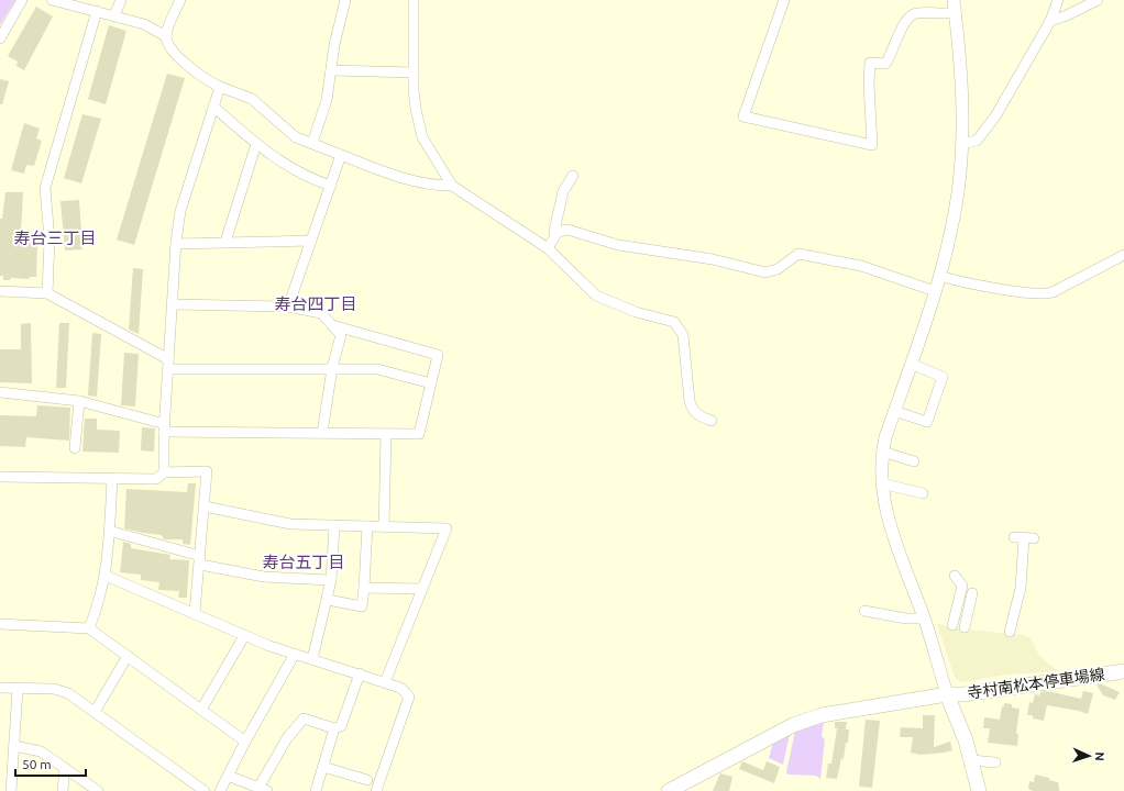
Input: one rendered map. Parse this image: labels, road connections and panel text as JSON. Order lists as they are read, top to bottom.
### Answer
{
  "streets": {
    "main road": ["寺村南松本停車場線"]
  },
  "districts": ["寿台三丁目", "寿台四丁目", "寿台五丁目"],
  "scale_bar": "50 m",
  "north": "right"
}
